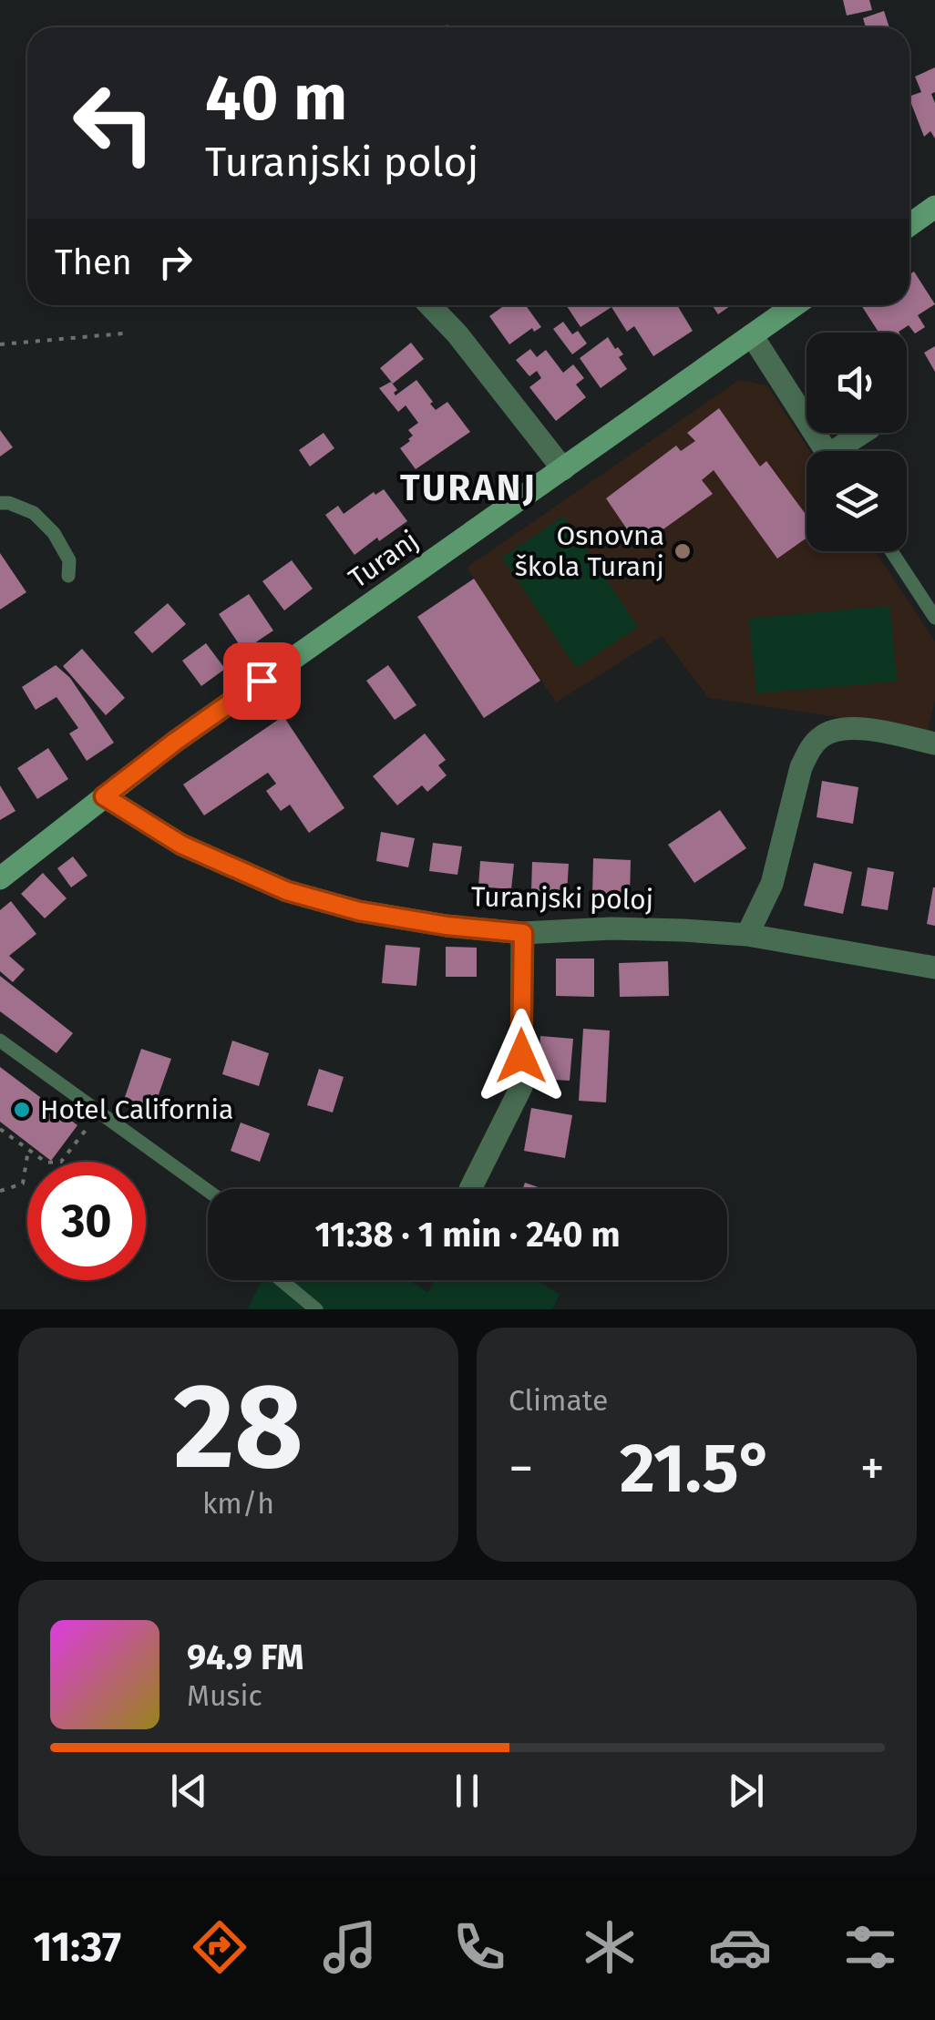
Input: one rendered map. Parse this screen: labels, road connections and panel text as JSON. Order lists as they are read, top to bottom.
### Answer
{
  "streets": {
    "main road": ["Turanj"],
    "street": ["Turanjski poloj"]
  },
  "crossings": [
    ["Turanj", "Turanjski poloj"]
  ],
  "districts": ["TURANJ"],
  "places": ["Osnovna škola Turanj", "Hotel California"],
  "page": {
    "turn": ["40 m", "Turanjski poloj"],
    "then": "Then",
    "limit": "30",
    "trip": "11:38 · 1 min · 240 m",
    "tile": [
      ["28", "km/h"],
      "Climate"
    ],
    "heat": ["−", "21.5°", "+"],
    "song": ["94.9 FM", "Music"],
    "tabs": "11:37"
  }
}
